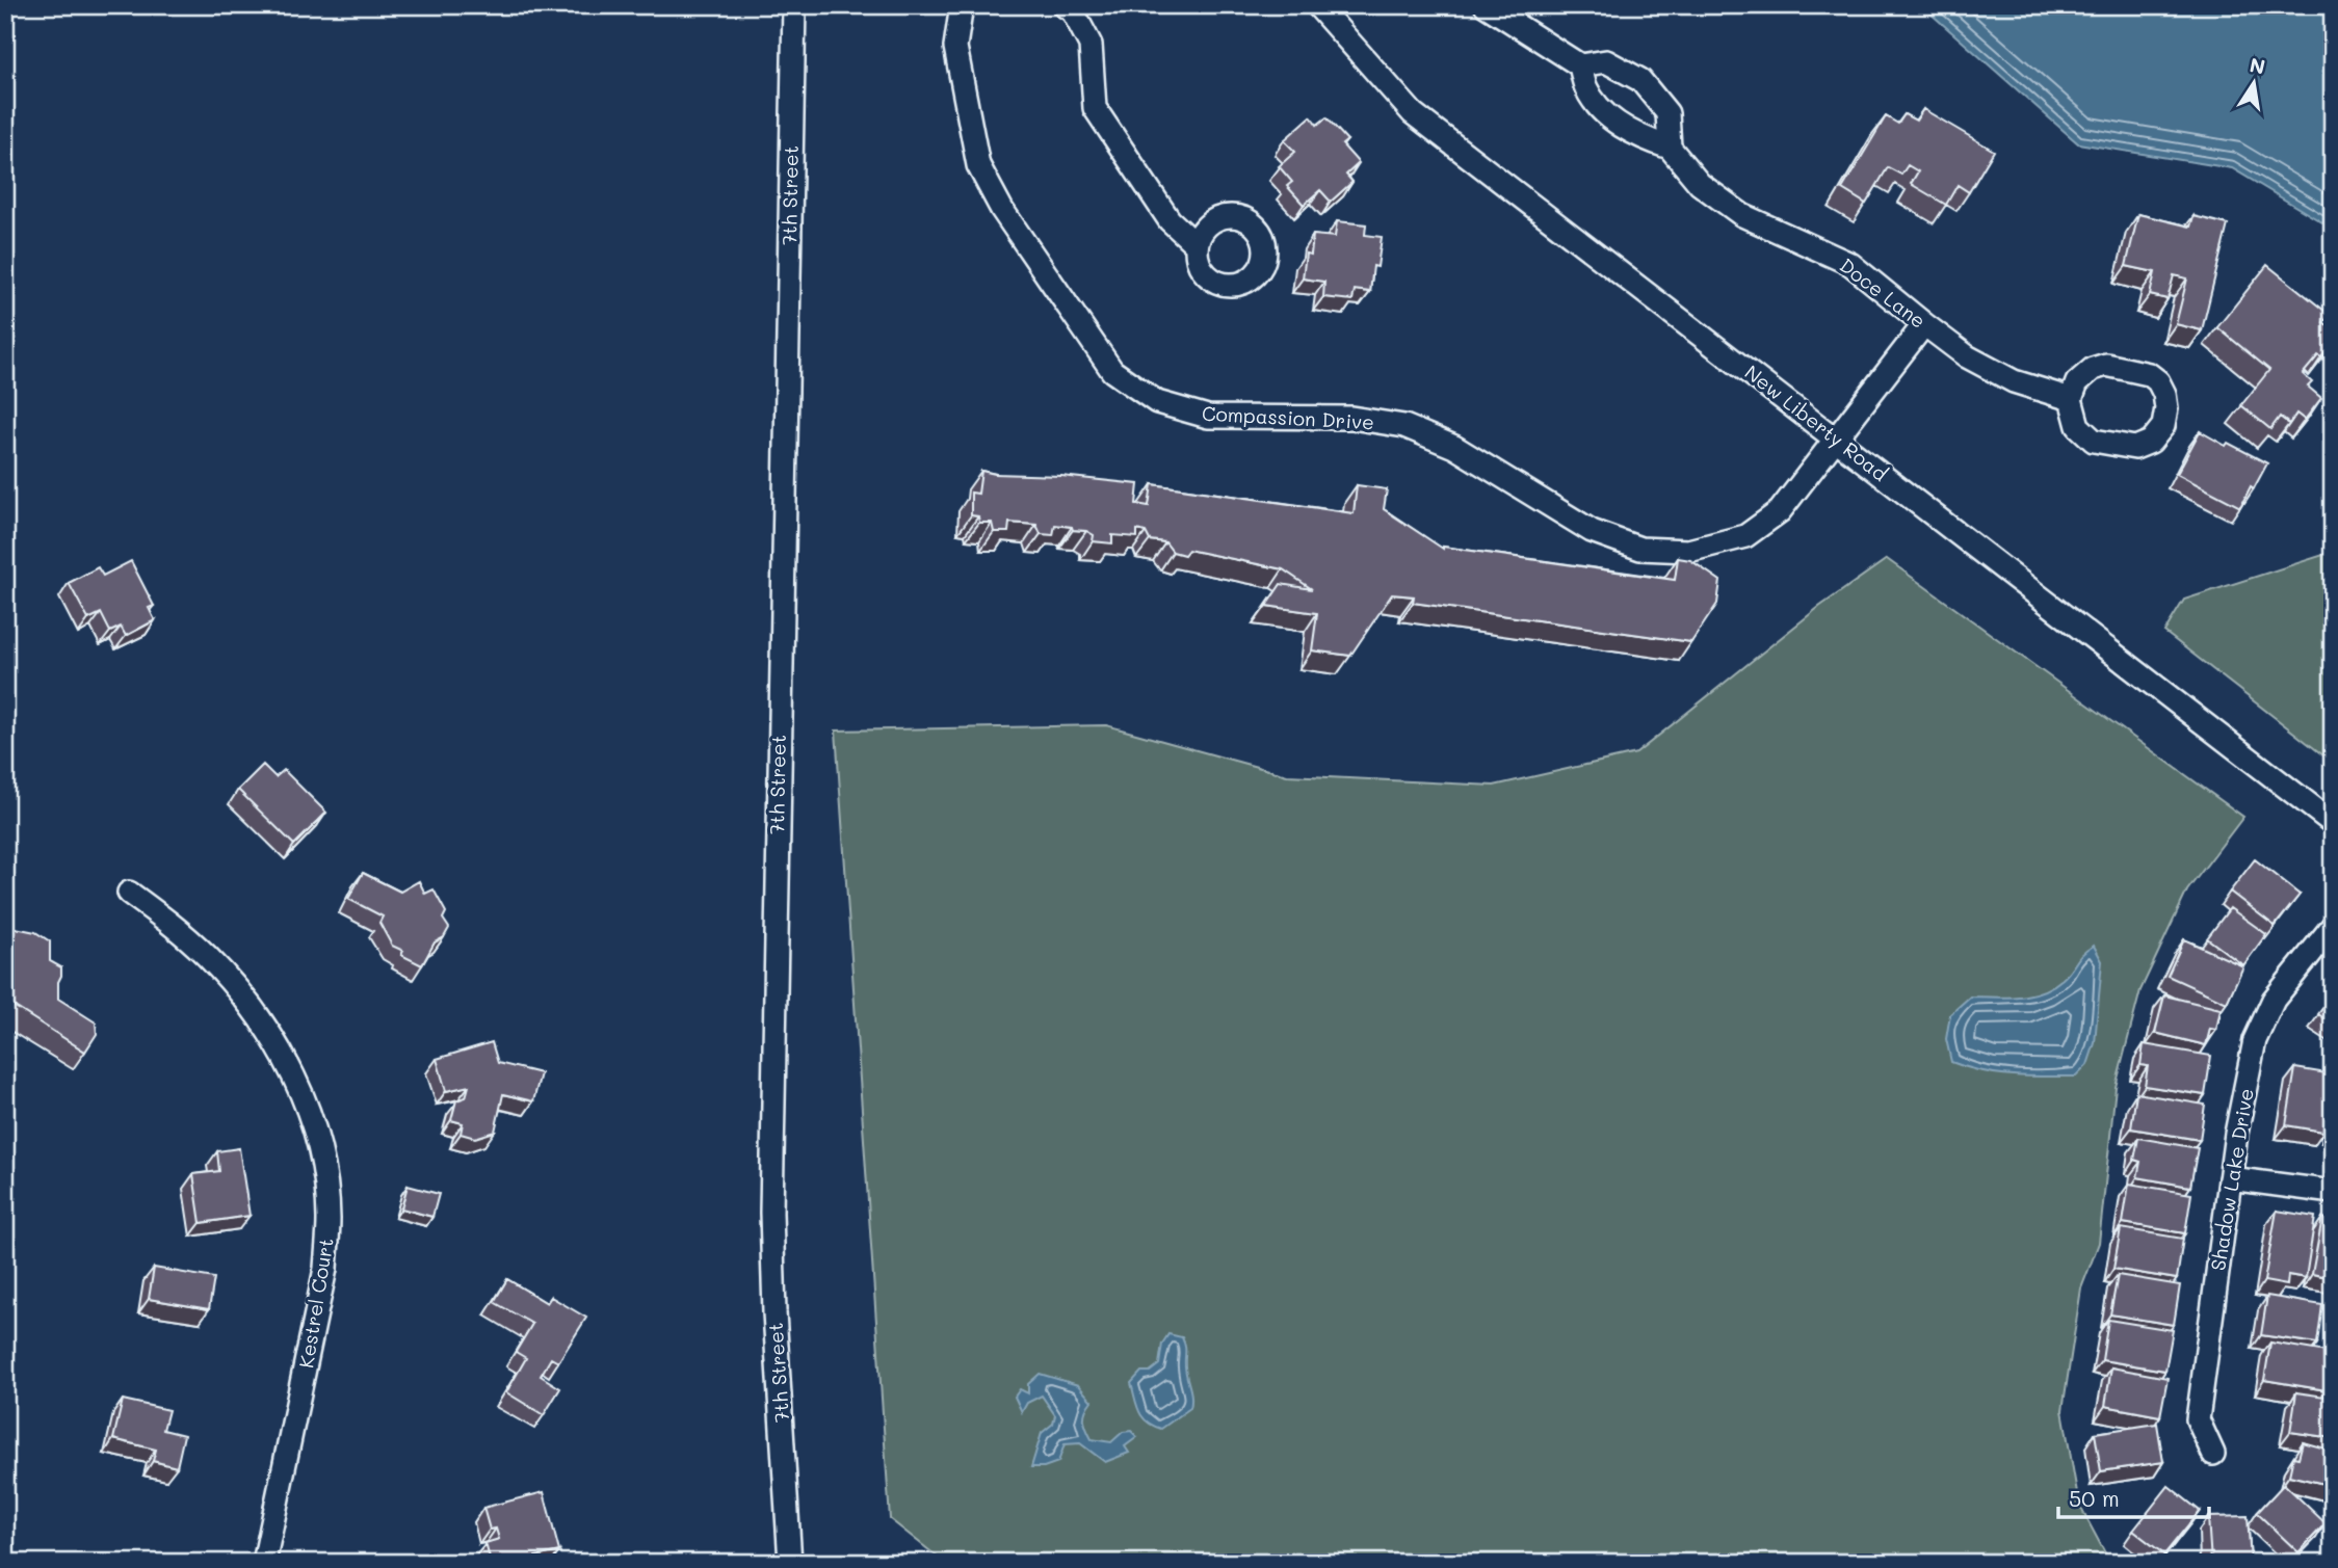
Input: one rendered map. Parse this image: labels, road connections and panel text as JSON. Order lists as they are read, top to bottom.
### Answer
{
  "streets": {
    "street": [
      "7th Street",
      "Doce Lane",
      "Compassion Drive",
      "New Liberty Road",
      "Shadow Lake Drive",
      "Kestrel Court"
    ]
  },
  "crossings": [
    ["Doce Lane", "Compassion Drive"],
    ["Compassion Drive", "New Liberty Road"]
  ],
  "scale_bar": "50 m",
  "north": "top"
}
